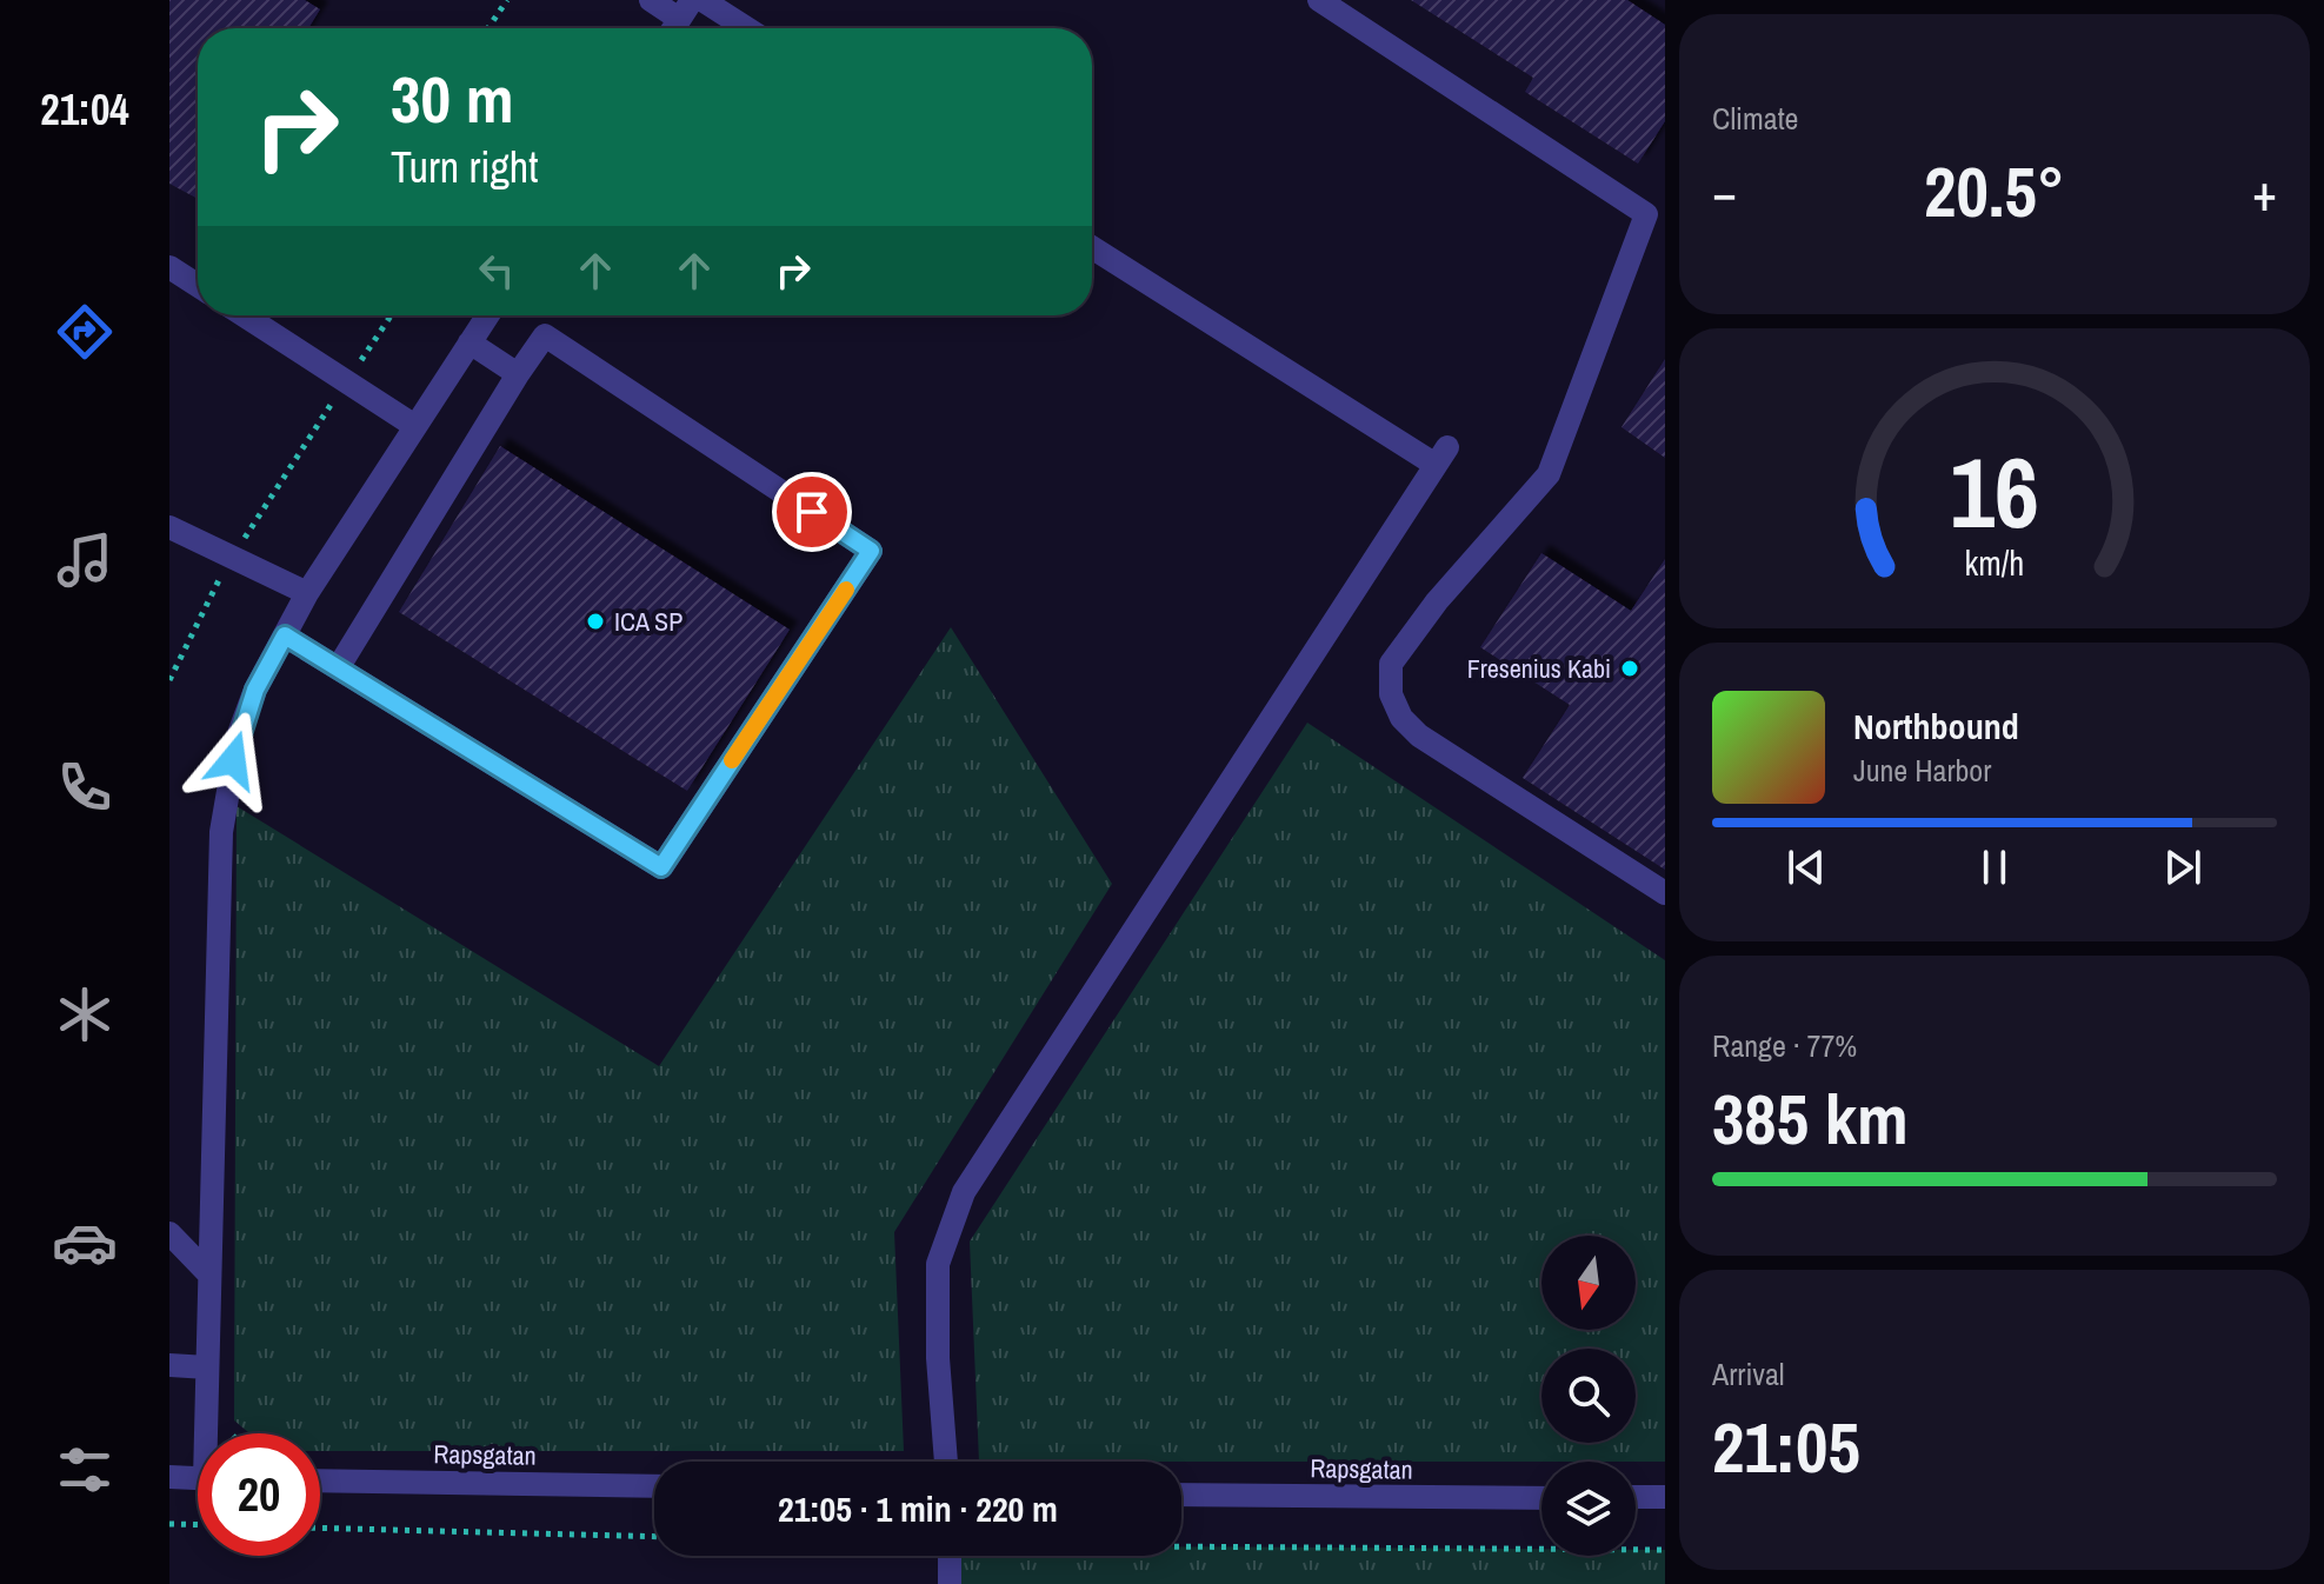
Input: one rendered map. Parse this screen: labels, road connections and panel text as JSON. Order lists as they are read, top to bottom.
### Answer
{
  "streets": {
    "street": ["Rapsgatan"]
  },
  "places": ["ICA SP", "Fresenius Kabi"],
  "north": "bottom",
  "page": {
    "tabs": "21:04",
    "tile": [
      "Climate",
      ["Range · 77%", "385 km"],
      ["Arrival", "21:05"]
    ],
    "turn": ["30 m", "Turn right"],
    "heat": ["−", "20.5°", "+"],
    "song": ["Northbound", "June Harbor"],
    "limit": "20",
    "trip": "21:05 · 1 min · 220 m",
    "gauge": ["16", "km/h"]
  }
}
